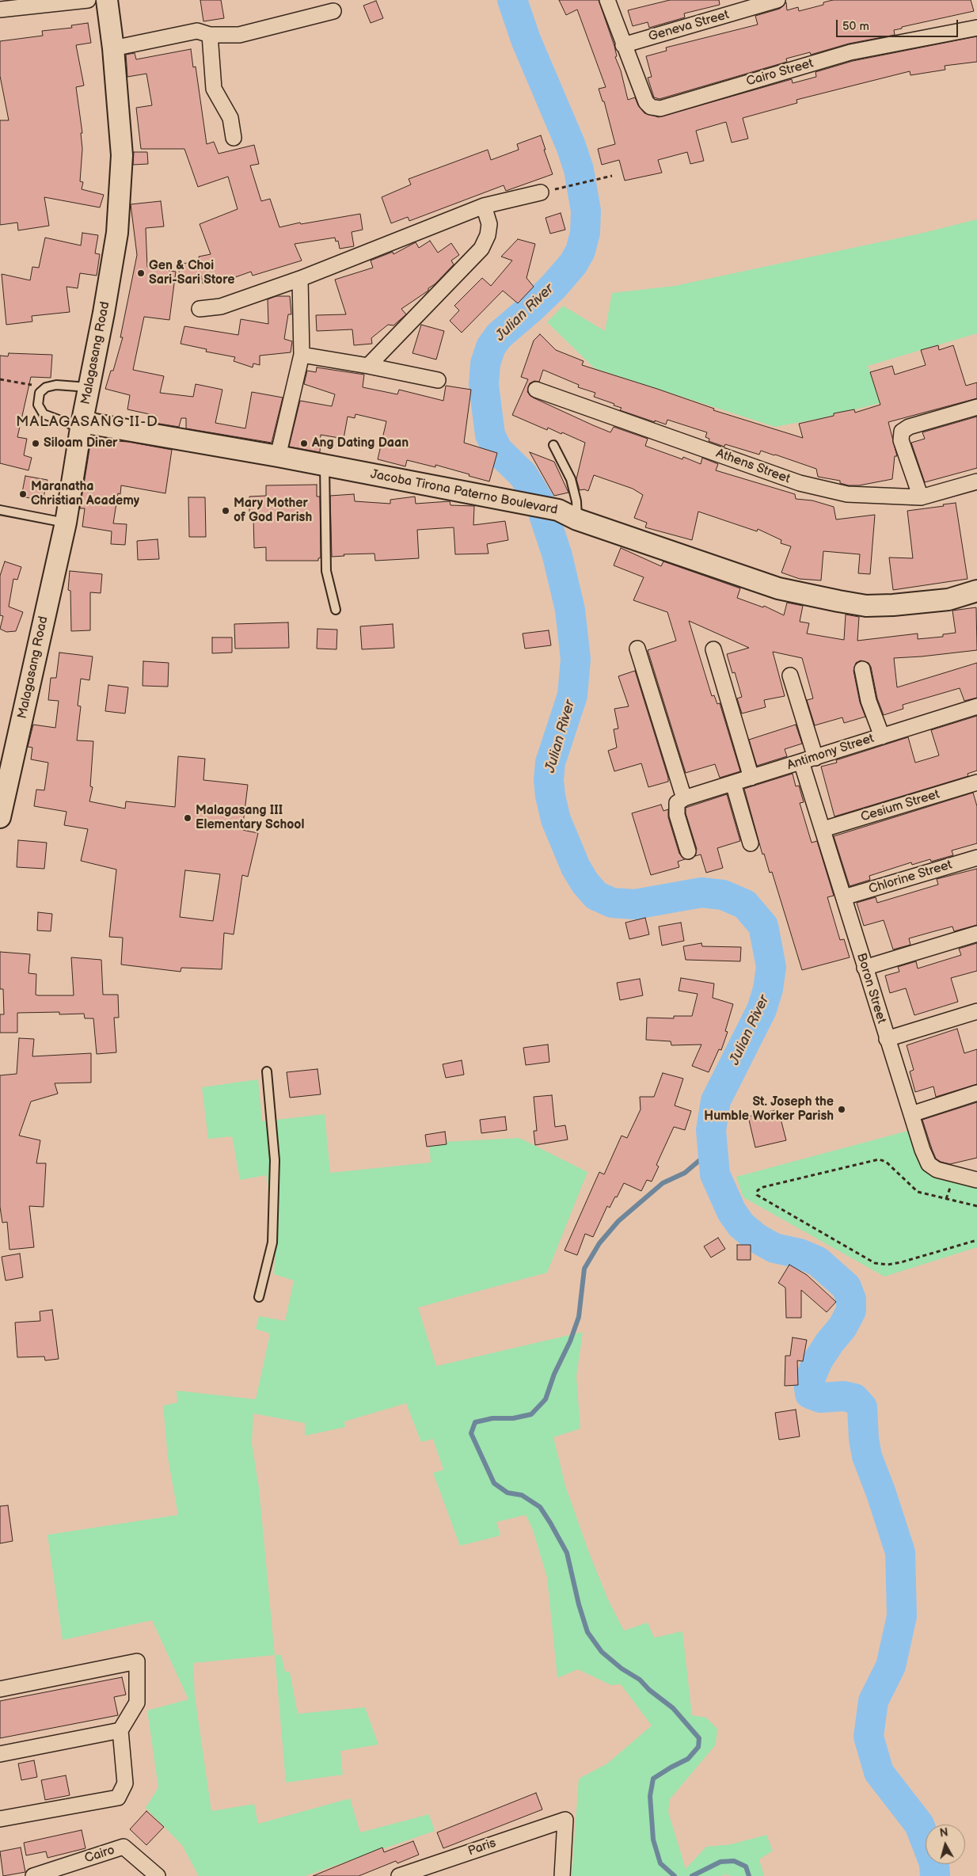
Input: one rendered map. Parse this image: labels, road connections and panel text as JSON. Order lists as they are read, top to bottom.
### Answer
{
  "streets": {
    "street": [
      "Geneva Street",
      "Cairo Street",
      "Malagasang Road",
      "Athens Street",
      "Jacoba Tirona Paterno Boulevard",
      "Antimony Street",
      "Cesium Street",
      "Chlorine Street",
      "Boron Street",
      "Paris",
      "Cairo"
    ]
  },
  "crossings": [
    ["Geneva Street", "Cairo Street"],
    ["Malagasang Road", "Jacoba Tirona Paterno Boulevard"],
    ["Antimony Street", "Boron Street"],
    ["Cesium Street", "Boron Street"],
    ["Chlorine Street", "Boron Street"]
  ],
  "districts": ["MALAGASANG II-D"],
  "water": ["Julian River"],
  "places": [
    "Gen & Choi Sari-Sari Store",
    "Siloam Diner",
    "Ang Dating Daan",
    "Maranatha Christian Academy",
    "Mary Mother of God Parish",
    "Malagasang III Elementary School",
    "St. Joseph the Humble Worker Parish"
  ],
  "scale_bar": "50 m",
  "north": "top"
}
